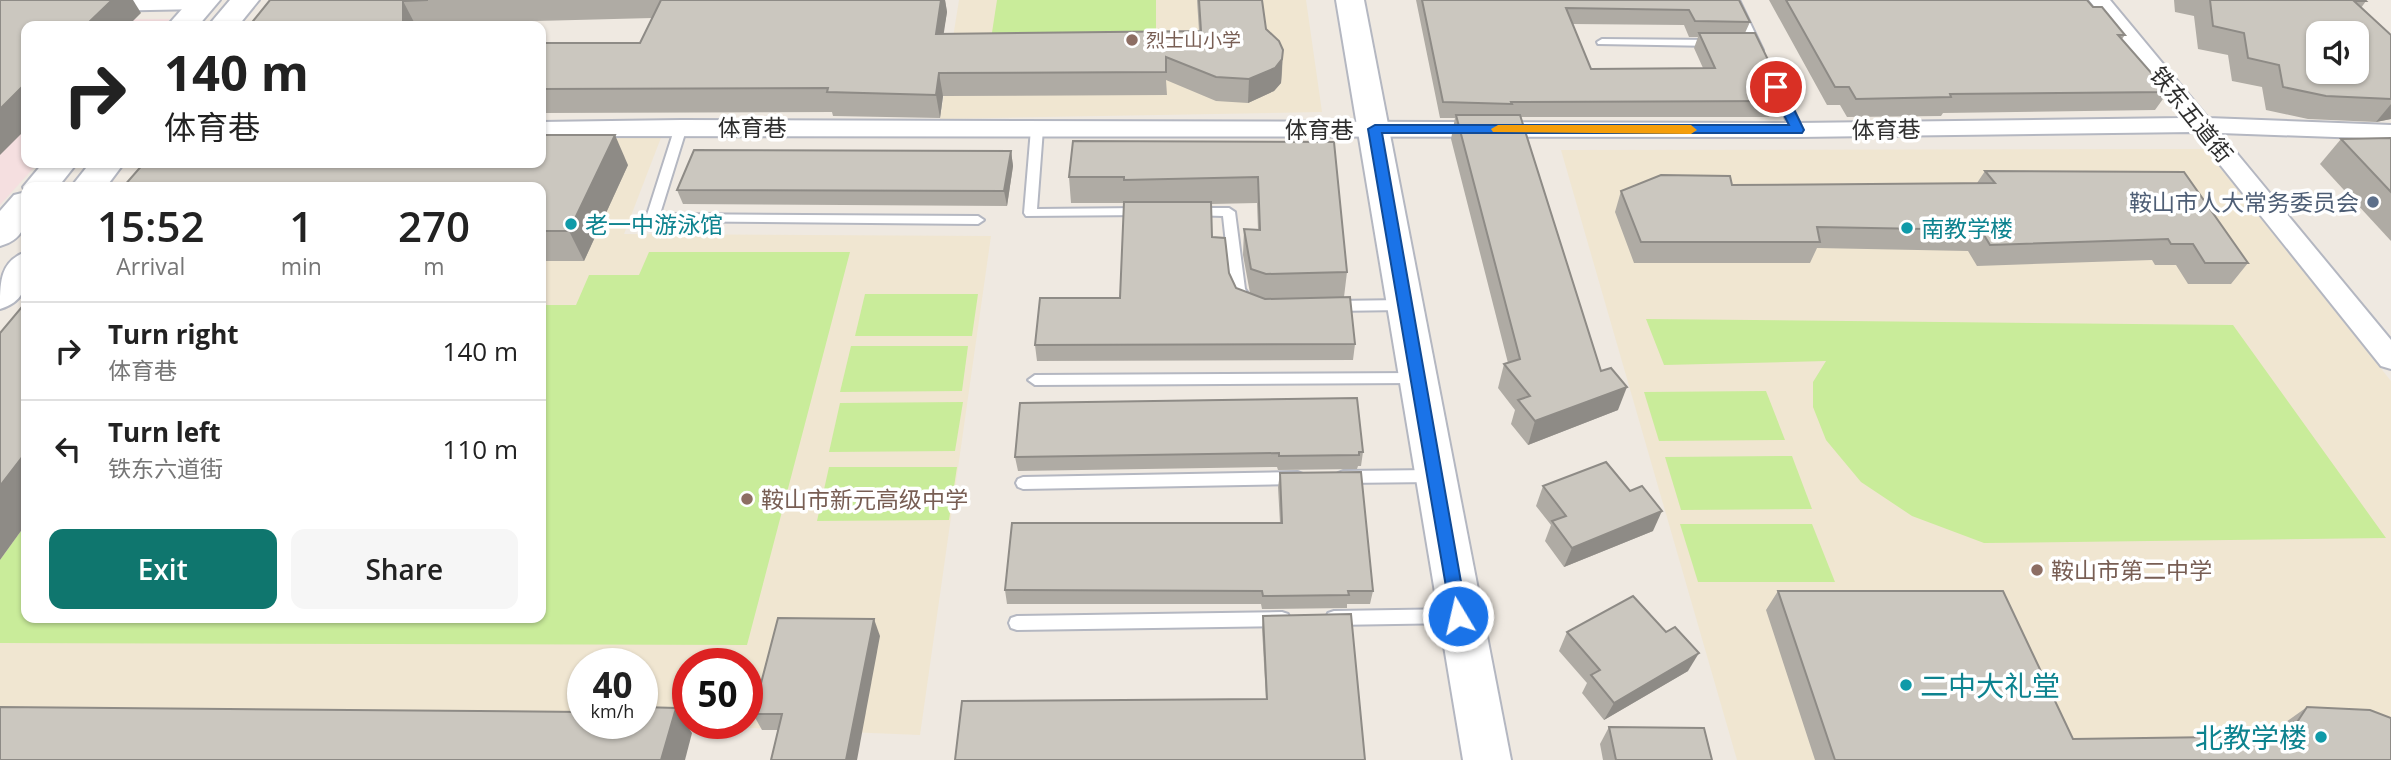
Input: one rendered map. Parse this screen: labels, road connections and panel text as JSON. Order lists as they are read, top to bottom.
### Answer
{
  "streets": {
    "street": ["铁东五道街", "体育巷"]
  },
  "crossings": [
    ["铁东五道街", "体育巷"]
  ],
  "places": [
    "烈士山小学",
    "鞍山市人大常务委员会",
    "老一中游泳馆",
    "南教学楼",
    "鞍山市新元高级中学",
    "鞍山市第二中学",
    "二中大礼堂",
    "北教学楼"
  ],
  "page": {
    "turn": ["140 m", "体育巷"],
    "eta": [
      "15:52",
      "Arrival",
      "1",
      "min",
      "270",
      "m"
    ],
    "list": [
      {
        "name": "Turn right",
        "note": "体育巷",
        "value": "140 m"
      },
      {
        "name": "Turn left",
        "note": "铁东六道街",
        "value": "110 m"
      }
    ],
    "buttons": ["Exit", "Share"],
    "speed": "40 km/h",
    "limit": "50"
  }
}
